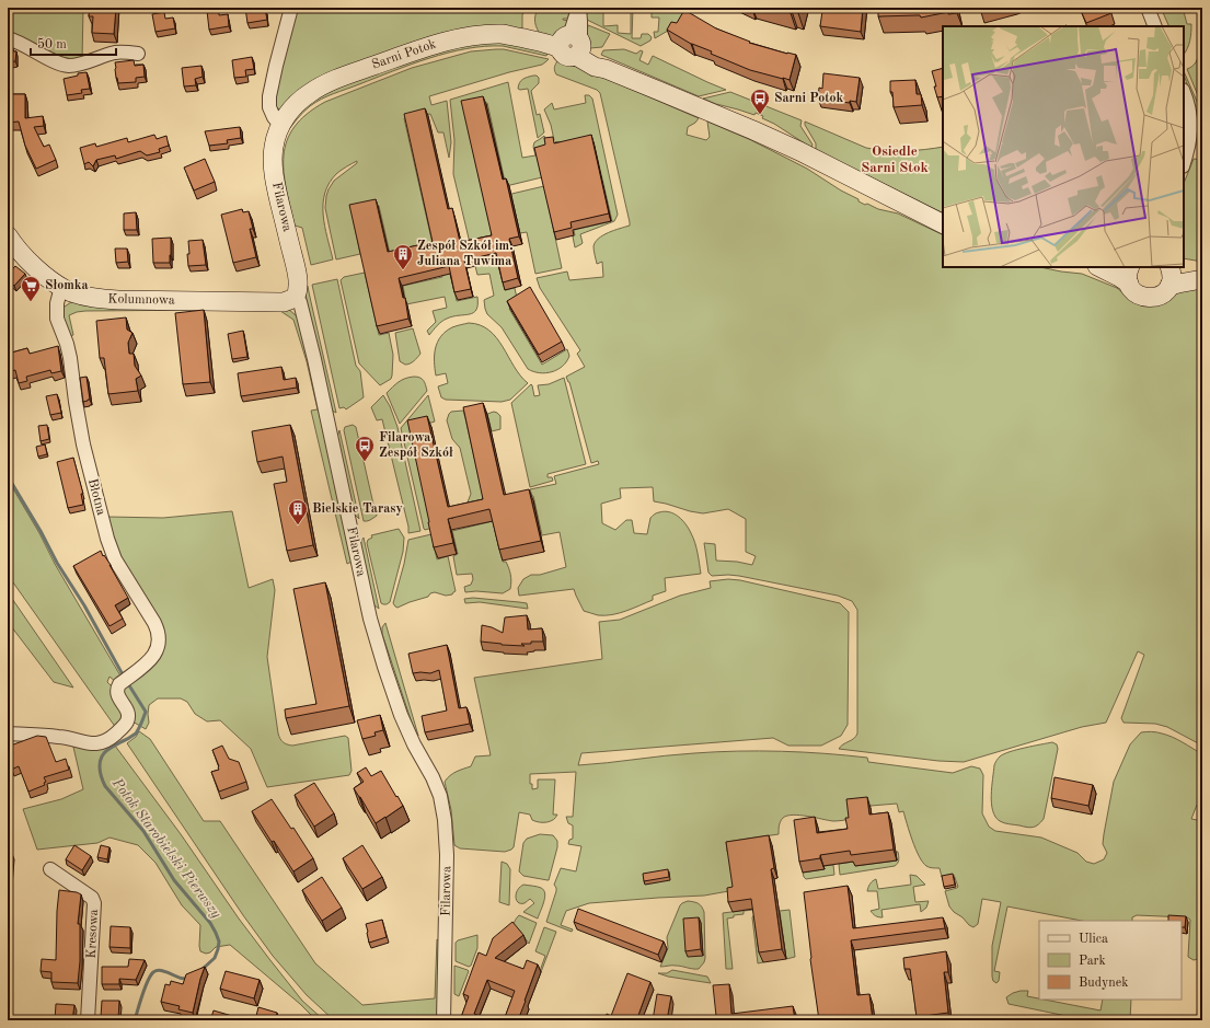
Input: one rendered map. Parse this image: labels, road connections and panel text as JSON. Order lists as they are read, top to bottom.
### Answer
{
  "streets": {
    "street": [
      "Sarni Potok",
      "Filarowa",
      "Kolumnowa",
      "Błotna",
      "Kresowa"
    ]
  },
  "crossings": [
    ["Sarni Potok", "Filarowa"],
    ["Filarowa", "Kolumnowa"],
    ["Kolumnowa", "Błotna"]
  ],
  "districts": ["Osiedle Sarni Stok"],
  "water": ["Potok Starobielski Pierwszy"],
  "places": {
    "bus stop": ["Sarni Potok", "Filarowa Zespół Szkół"],
    "building": ["Zespół Szkół im. Juliana Tuwima", "Bielskie Tarasy"],
    "supermarket": ["Słomka"]
  },
  "legend": ["Ulica", "Park", "Budynek"],
  "scale_bar": "50 m"
}
